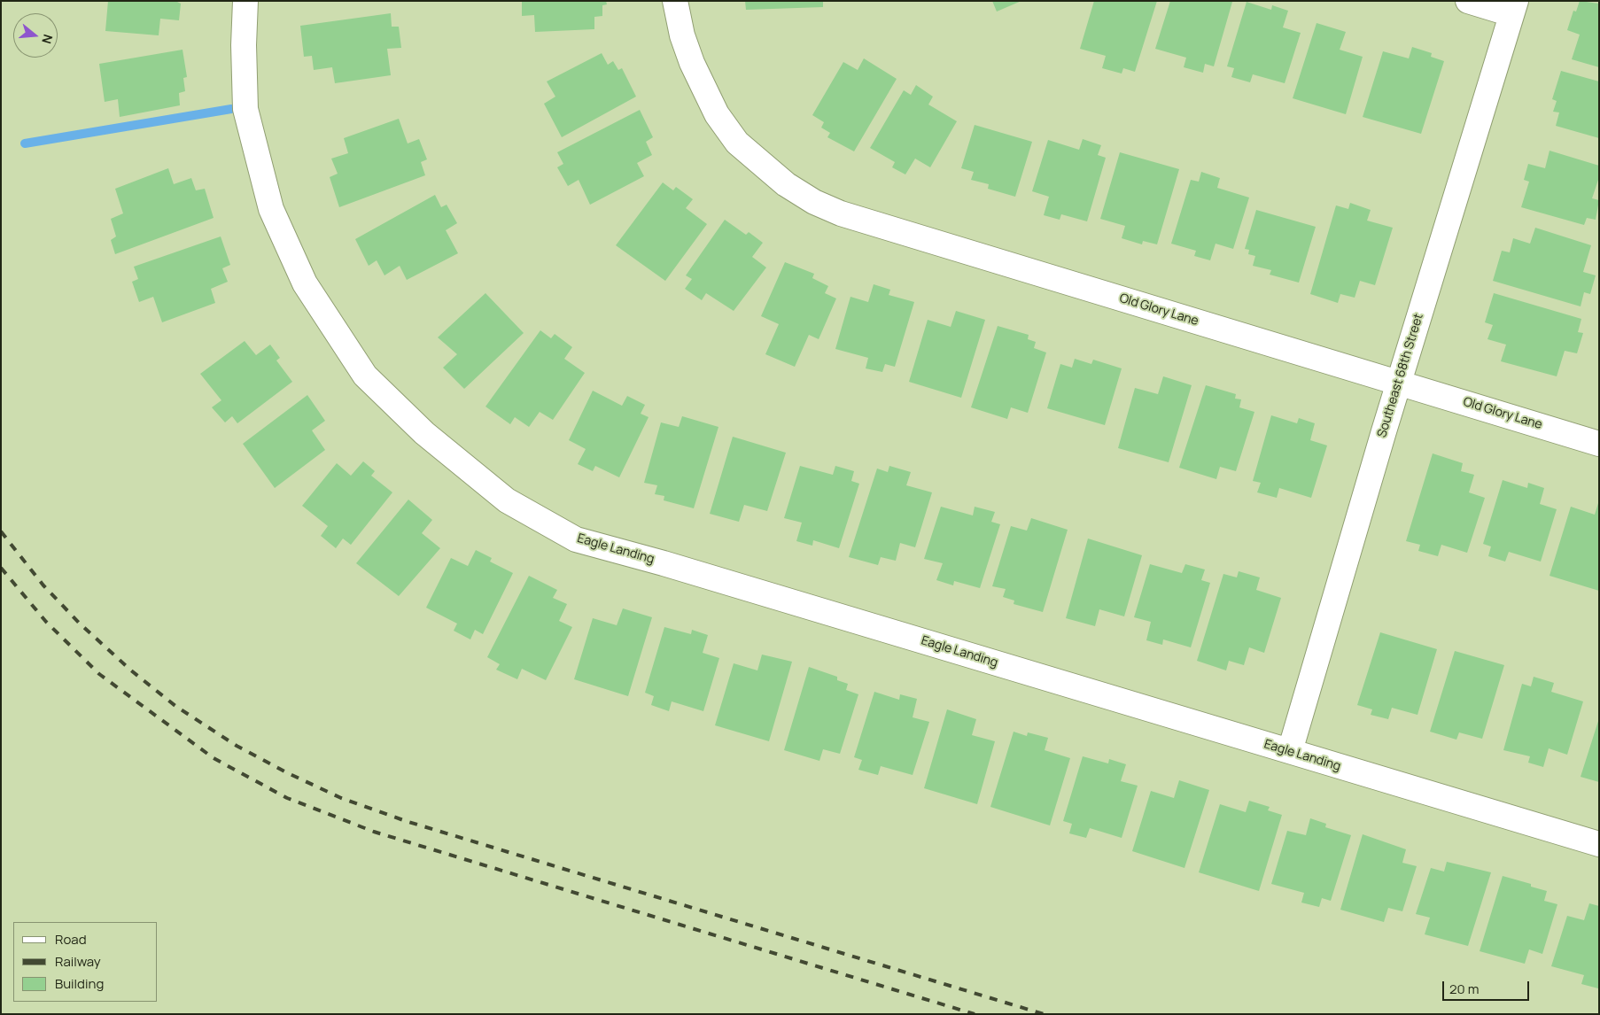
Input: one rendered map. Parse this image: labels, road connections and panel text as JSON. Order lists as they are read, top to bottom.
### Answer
{
  "streets": {
    "street": ["Old Glory Lane", "Southeast 68th Street", "Eagle Landing"]
  },
  "crossings": [
    ["Old Glory Lane", "Southeast 68th Street"],
    ["Southeast 68th Street", "Eagle Landing"]
  ],
  "legend": ["Road", "Railway", "Building"],
  "scale_bar": "20 m",
  "north": "right"
}
